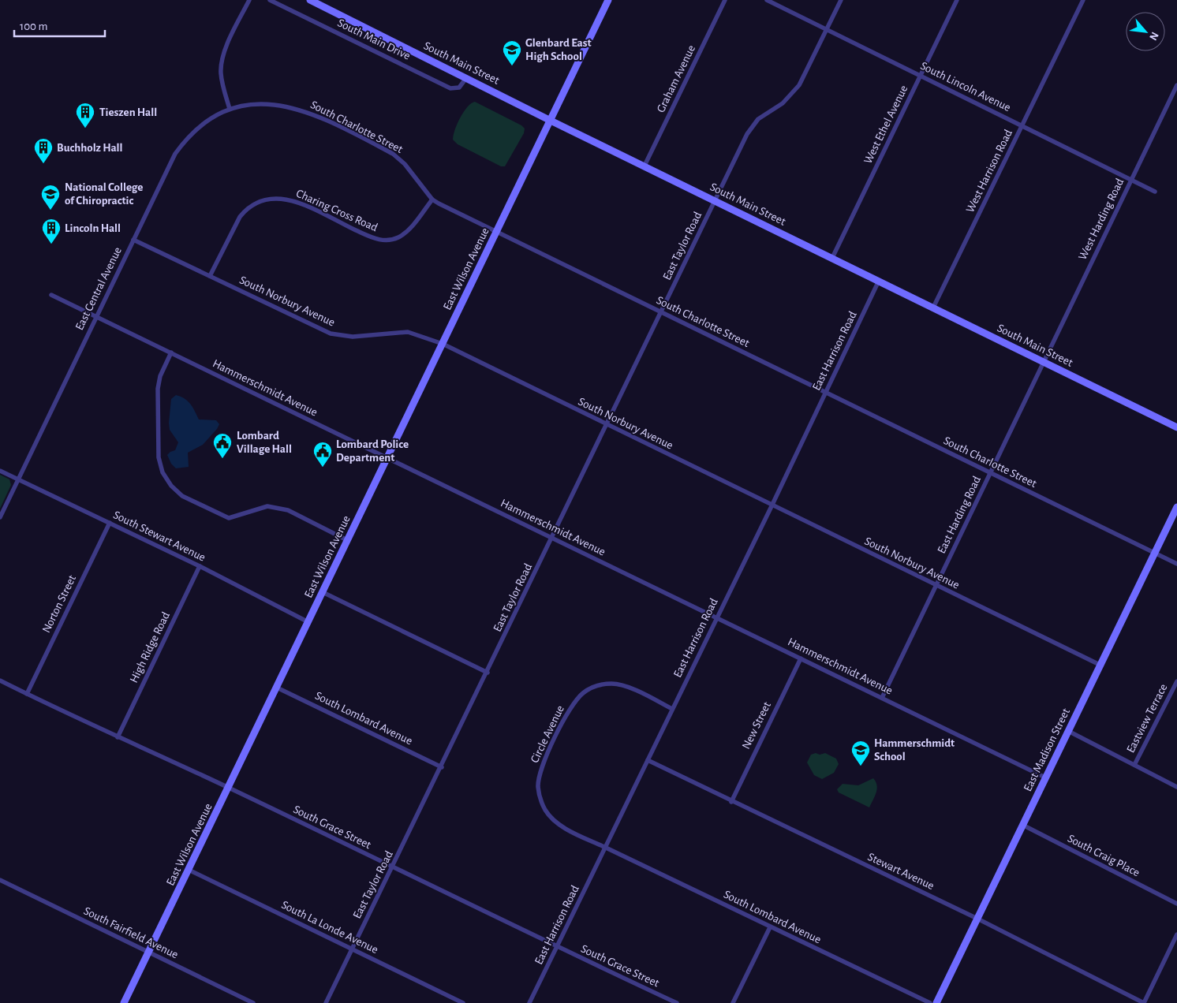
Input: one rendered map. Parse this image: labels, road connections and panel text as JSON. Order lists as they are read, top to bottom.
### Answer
{
  "streets": {
    "street": [
      "South Main Drive",
      "South Main Street",
      "Graham Avenue",
      "South Lincoln Avenue",
      "West Ethel Avenue",
      "South Charlotte Street",
      "West Harrison Road",
      "Charing Cross Road",
      "West Harding Road",
      "East Taylor Road",
      "East Wilson Avenue",
      "East Central Avenue",
      "South Norbury Avenue",
      "East Harrison Road",
      "Hammerschmidt Avenue",
      "East Harding Road",
      "South Stewart Avenue",
      "Norton Street",
      "High Ridge Road",
      "South Lombard Avenue",
      "Eastview Terrace",
      "New Street",
      "Circle Avenue",
      "East Madison Street",
      "South Grace Street",
      "South Craig Place",
      "Stewart Avenue",
      "South La Londe Avenue",
      "South Fairfield Avenue"
    ]
  },
  "crossings": [
    ["South Main Drive", "South Main Street"],
    ["South Main Street", "Graham Avenue"],
    ["South Main Street", "West Ethel Avenue"],
    ["South Main Street", "West Harrison Road"],
    ["South Main Street", "West Harding Road"],
    ["South Main Street", "East Taylor Road"],
    ["South Main Street", "East Wilson Avenue"],
    ["South Main Street", "East Harrison Road"],
    ["South Main Street", "East Harding Road"],
    ["South Lincoln Avenue", "West Ethel Avenue"],
    ["South Lincoln Avenue", "West Harrison Road"],
    ["South Lincoln Avenue", "West Harding Road"],
    ["South Lincoln Avenue", "East Taylor Road"],
    ["South Charlotte Street", "Charing Cross Road"],
    ["South Charlotte Street", "East Taylor Road"],
    ["South Charlotte Street", "East Wilson Avenue"],
    ["South Charlotte Street", "East Central Avenue"],
    ["South Charlotte Street", "East Harrison Road"],
    ["South Charlotte Street", "East Harding Road"],
    ["South Charlotte Street", "East Madison Street"],
    ["Charing Cross Road", "South Norbury Avenue"],
    ["West Harding Road", "East Harding Road"],
    ["East Taylor Road", "South Norbury Avenue"],
    ["East Taylor Road", "Hammerschmidt Avenue"],
    ["East Taylor Road", "South Lombard Avenue"],
    ["East Taylor Road", "South Grace Street"],
    ["East Taylor Road", "South La Londe Avenue"],
    ["East Wilson Avenue", "South Norbury Avenue"],
    ["East Wilson Avenue", "Hammerschmidt Avenue"],
    ["East Wilson Avenue", "South Stewart Avenue"],
    ["East Wilson Avenue", "South Lombard Avenue"],
    ["East Wilson Avenue", "South Grace Street"],
    ["East Wilson Avenue", "South La Londe Avenue"],
    ["East Wilson Avenue", "South Fairfield Avenue"],
    ["East Central Avenue", "South Norbury Avenue"],
    ["East Central Avenue", "Hammerschmidt Avenue"],
    ["East Central Avenue", "South Stewart Avenue"],
    ["South Norbury Avenue", "East Harrison Road"],
    ["South Norbury Avenue", "East Harding Road"],
    ["South Norbury Avenue", "East Madison Street"],
    ["East Harrison Road", "Hammerschmidt Avenue"],
    ["East Harrison Road", "South Lombard Avenue"],
    ["East Harrison Road", "Circle Avenue"],
    ["East Harrison Road", "South Grace Street"],
    ["East Harrison Road", "Stewart Avenue"],
    ["Hammerschmidt Avenue", "East Harding Road"],
    ["Hammerschmidt Avenue", "New Street"],
    ["Hammerschmidt Avenue", "East Madison Street"],
    ["South Stewart Avenue", "Norton Street"],
    ["South Stewart Avenue", "High Ridge Road"],
    ["Norton Street", "South Grace Street"],
    ["High Ridge Road", "South Grace Street"],
    ["South Lombard Avenue", "Circle Avenue"],
    ["New Street", "Stewart Avenue"],
    ["East Madison Street", "South Craig Place"],
    ["East Madison Street", "Stewart Avenue"]
  ],
  "places": {
    "school or university": ["Glenbard East High School", "National College of Chiropractic", "Hammerschmidt School"],
    "building": ["Tieszen Hall", "Buchholz Hall", "Lincoln Hall"],
    "public building": ["Lombard Village Hall", "Lombard Police Department"]
  },
  "scale_bar": "100 m",
  "north": "bottom right"
}
